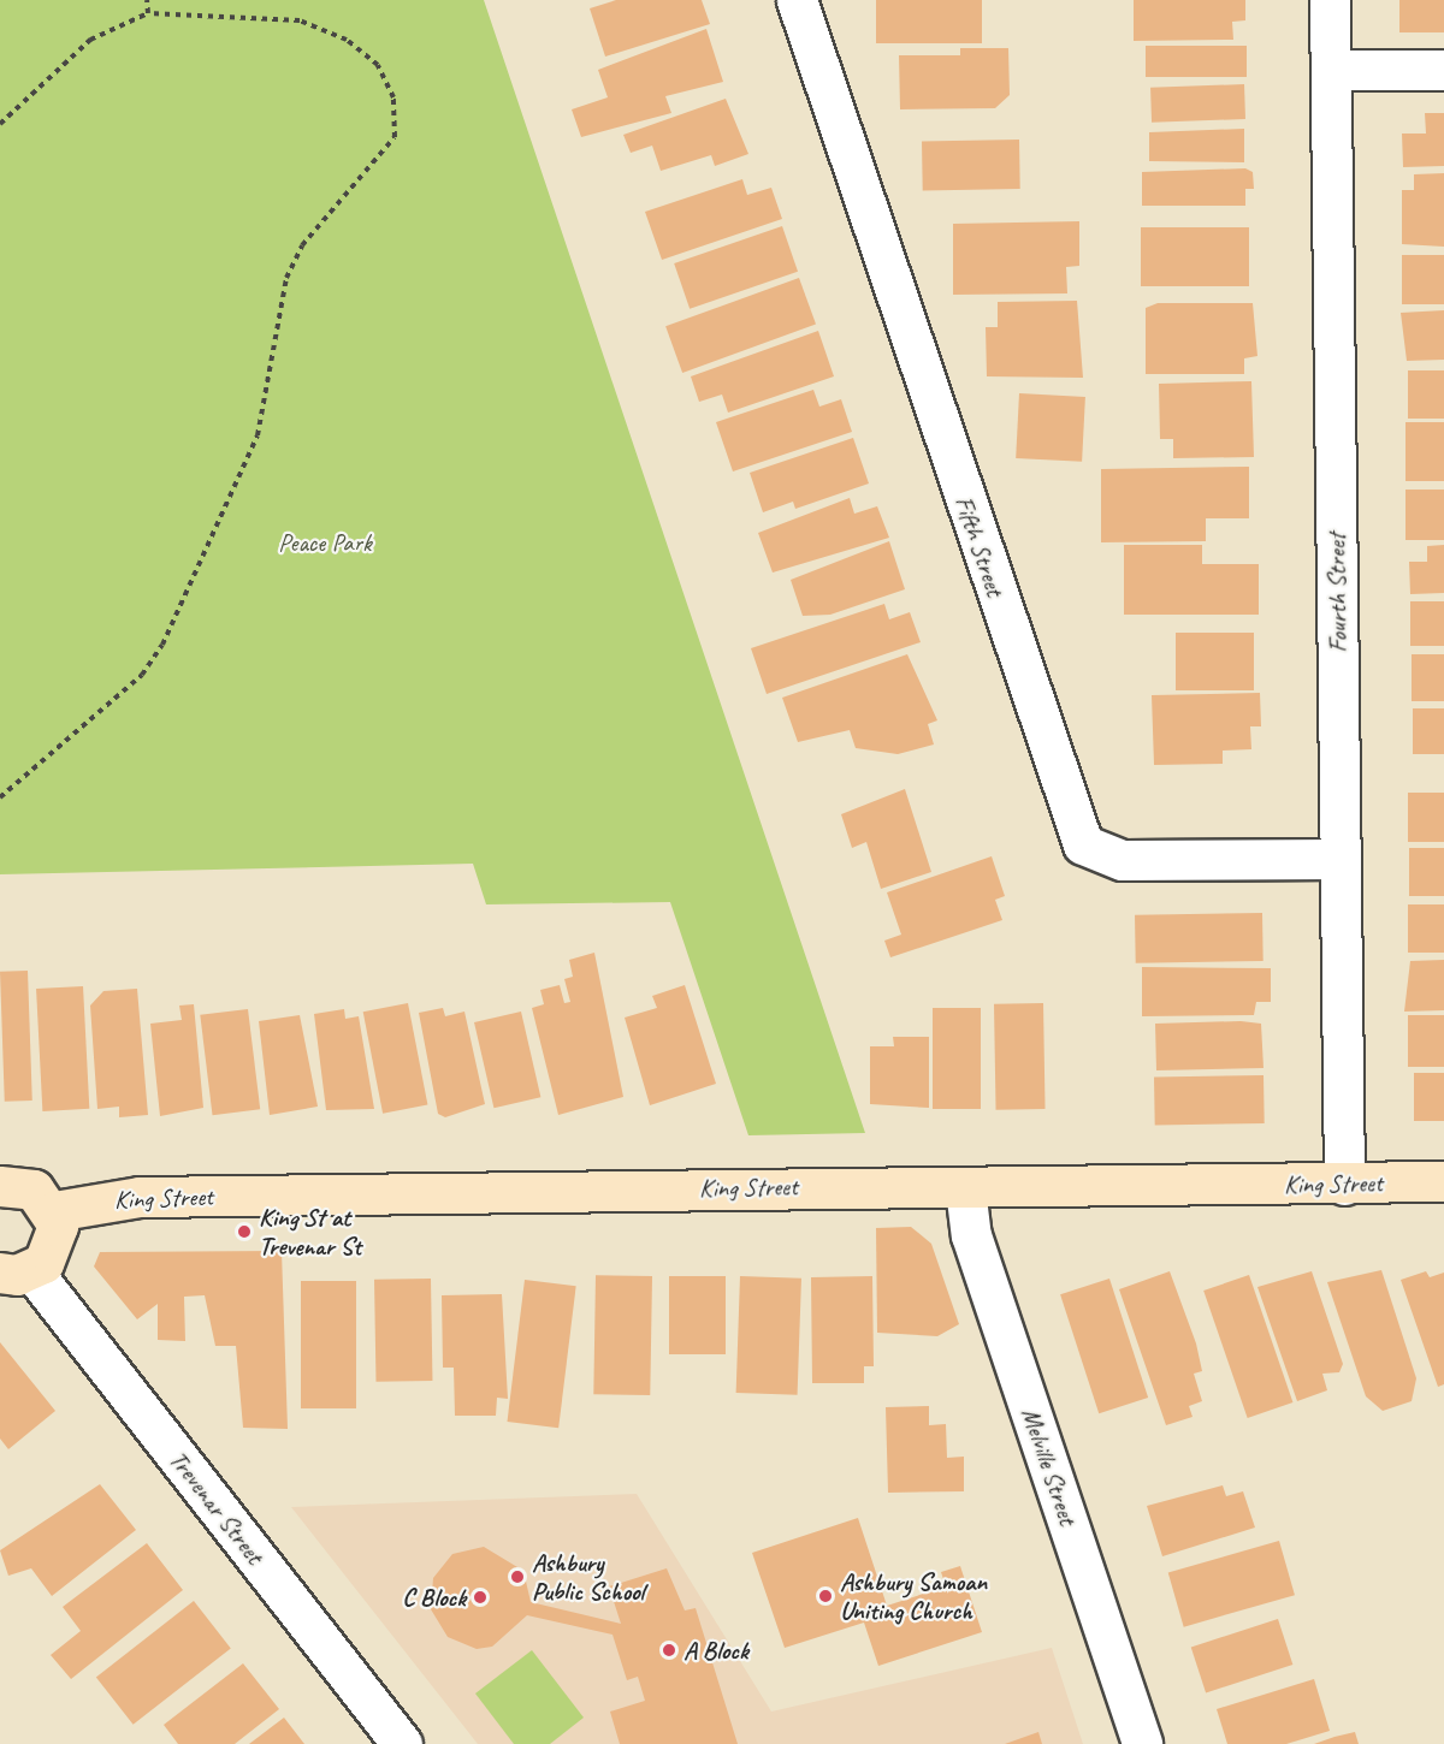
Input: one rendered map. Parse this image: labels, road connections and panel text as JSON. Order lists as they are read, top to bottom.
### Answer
{
  "streets": {
    "main road": ["King Street"],
    "street": [
      "Fifth Street",
      "Fourth Street",
      "Melville Street",
      "Trevenar Street"
    ]
  },
  "crossings": [
    ["Fifth Street", "Fourth Street"],
    ["Fourth Street", "King Street"],
    ["King Street", "Melville Street"]
  ],
  "parks": ["Peace Park"],
  "places": [
    "King St at Trevenar St",
    "Ashbury Public School",
    "Ashbury Samoan Uniting Church",
    "C Block",
    "A Block"
  ]
}
